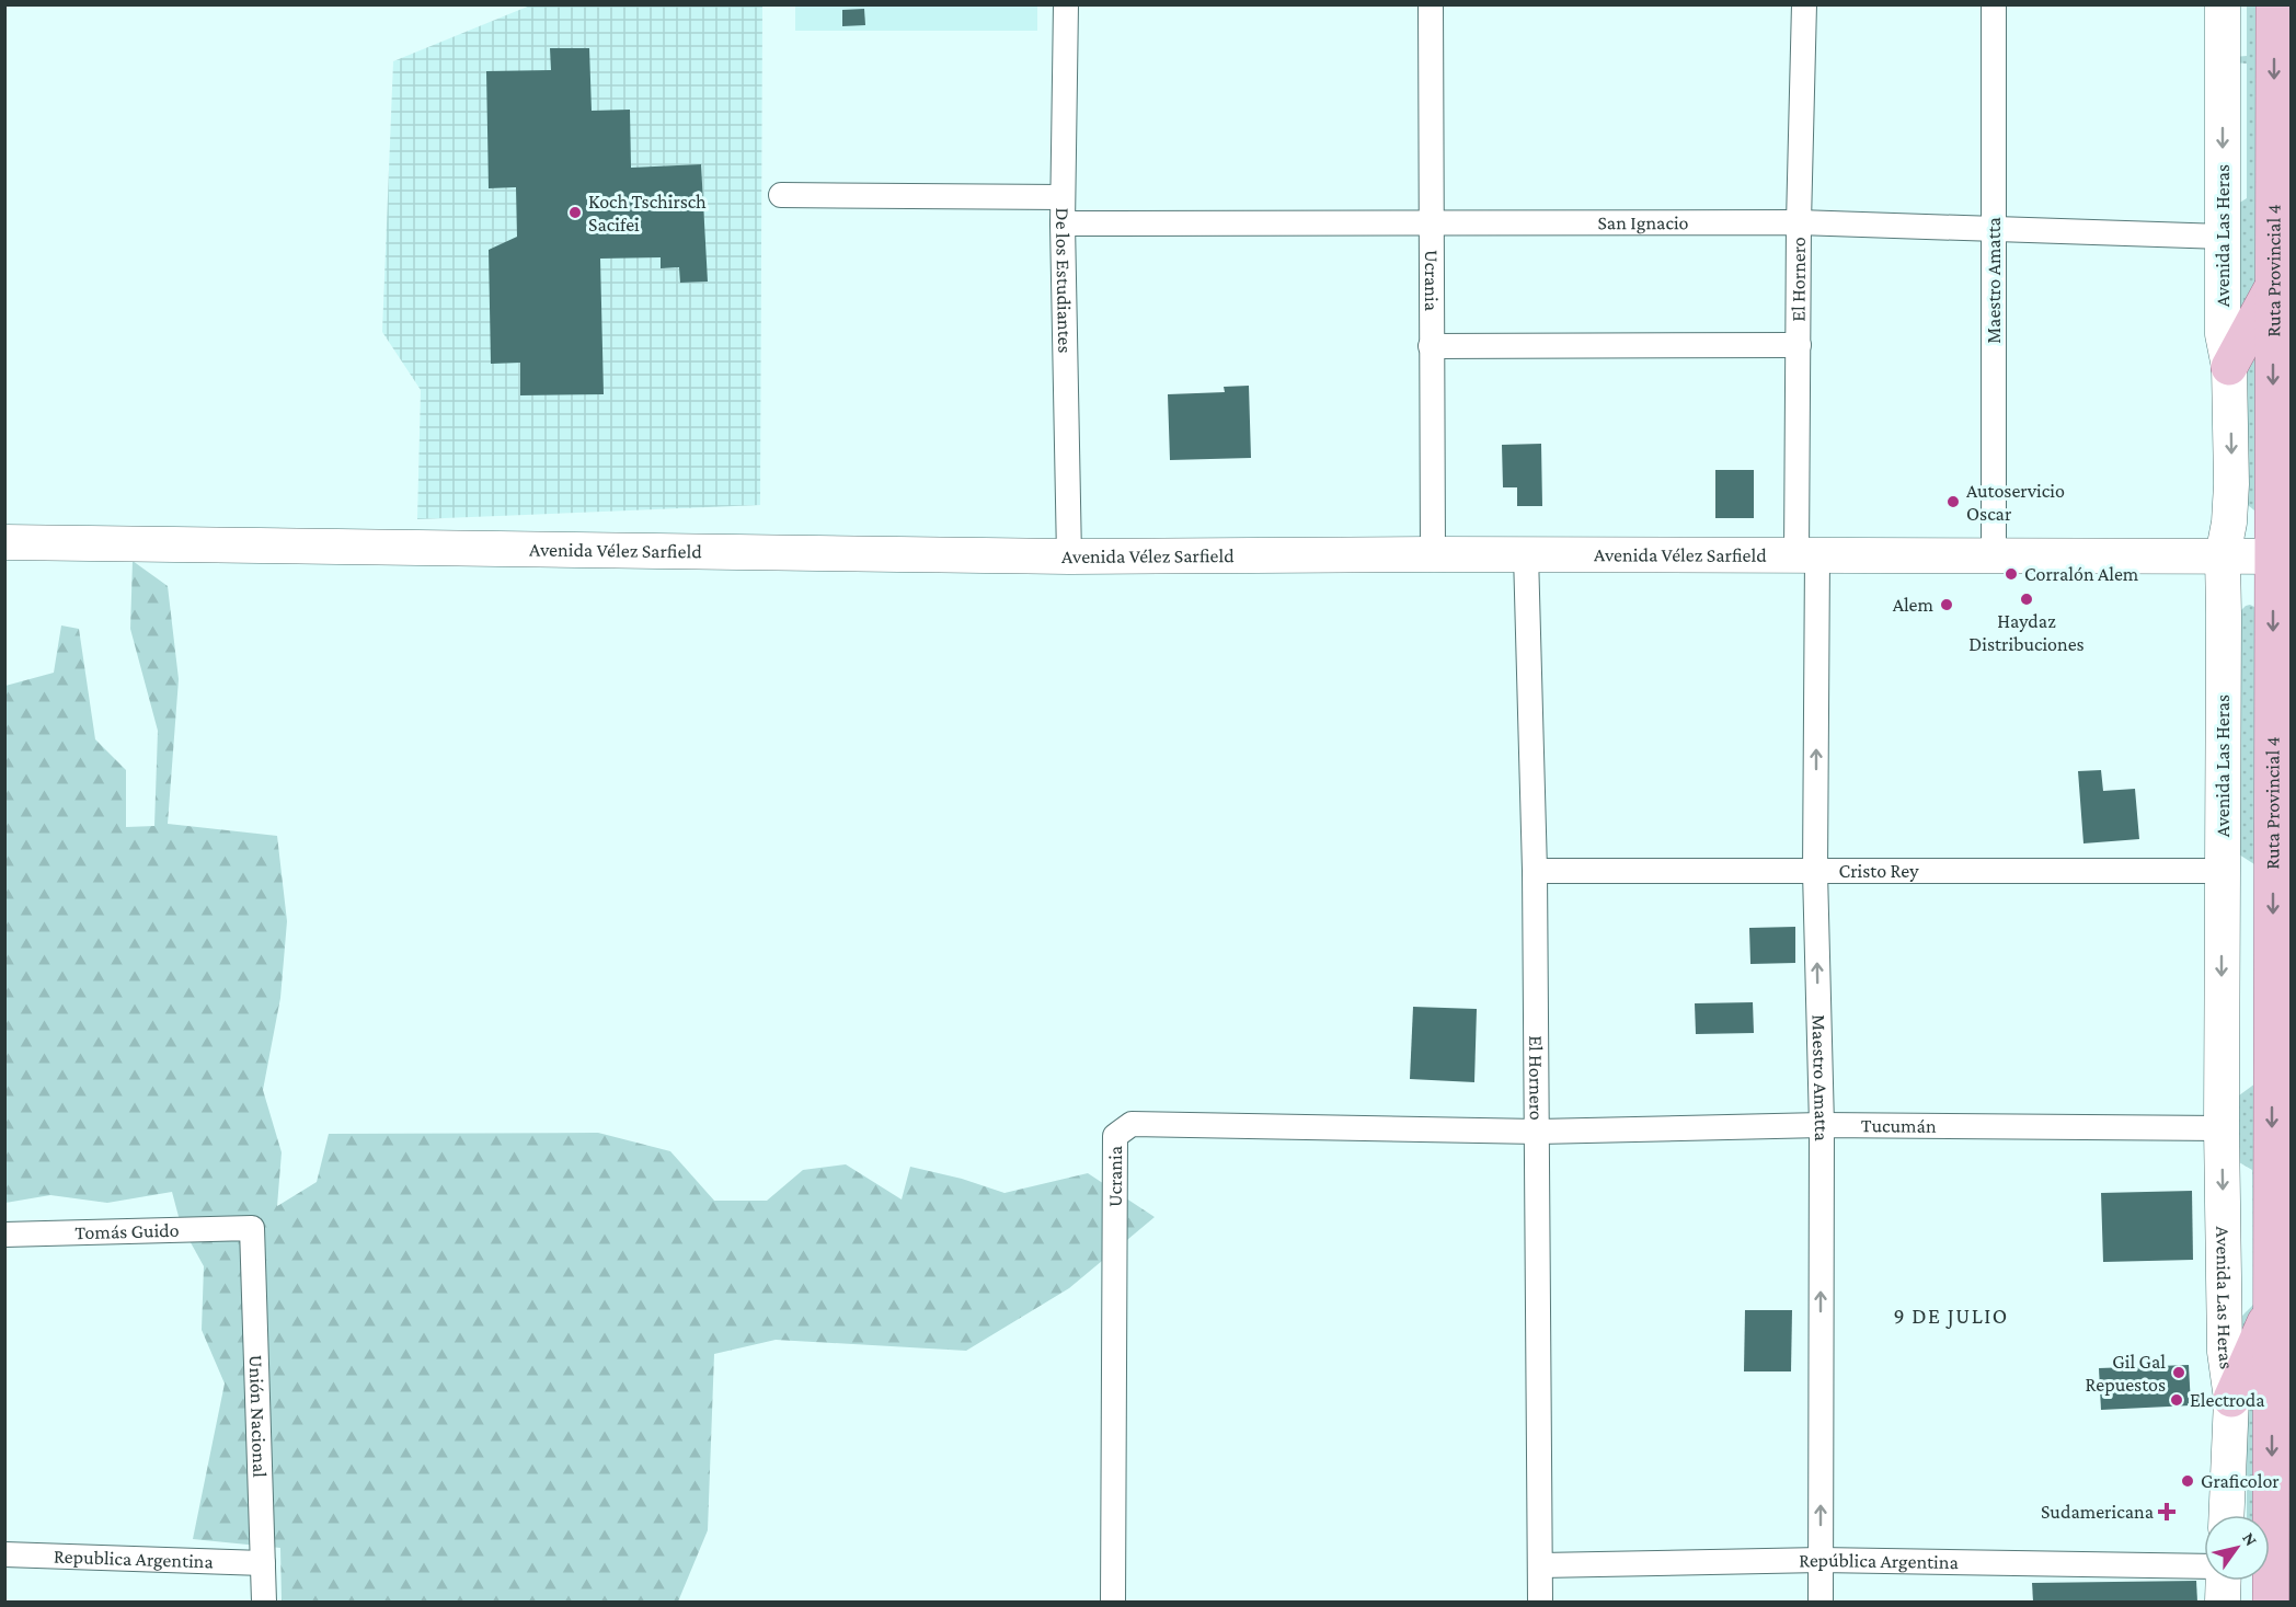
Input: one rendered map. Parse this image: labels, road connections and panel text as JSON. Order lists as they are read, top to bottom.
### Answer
{
  "streets": {
    "main road": ["Avenida Las Heras", "Ruta Provincial 4", "Avenida Vélez Sarfield"],
    "street": [
      "San Ignacio",
      "Ucrania",
      "De los Estudiantes",
      "El Hornero",
      "Maestro Amatta",
      "Cristo Rey",
      "Tucumán",
      "Tomás Guido",
      "Unión Nacional",
      "Republica Argentina",
      "República Argentina"
    ]
  },
  "crossings": [
    ["San Ignacio", "Avenida Las Heras"],
    ["San Ignacio", "Ucrania"],
    ["San Ignacio", "De los Estudiantes"],
    ["San Ignacio", "El Hornero"],
    ["San Ignacio", "Maestro Amatta"],
    ["Avenida Las Heras", "Avenida Vélez Sarfield"],
    ["Avenida Las Heras", "Cristo Rey"],
    ["Avenida Las Heras", "Tucumán"],
    ["Ruta Provincial 4", "Avenida Vélez Sarfield"],
    ["Ucrania", "El Hornero"],
    ["Ucrania", "Avenida Vélez Sarfield"],
    ["Ucrania", "Tucumán"],
    ["De los Estudiantes", "Avenida Vélez Sarfield"],
    ["El Hornero", "Maestro Amatta"],
    ["El Hornero", "Avenida Vélez Sarfield"],
    ["El Hornero", "Cristo Rey"],
    ["El Hornero", "Tucumán"],
    ["El Hornero", "República Argentina"],
    ["Maestro Amatta", "Avenida Vélez Sarfield"],
    ["Maestro Amatta", "Cristo Rey"],
    ["Maestro Amatta", "Tucumán"],
    ["Maestro Amatta", "República Argentina"],
    ["Tomás Guido", "Unión Nacional"],
    ["Unión Nacional", "Republica Argentina"]
  ],
  "one_way": ["Avenida Las Heras", "Ruta Provincial 4", "Maestro Amatta"],
  "districts": ["9 DE JULIO"],
  "places": {
    "other": [
      "Koch Tschirsch Sacifei",
      "Autoservicio Oscar",
      "Corralón Alem",
      "Haydaz Distribuciones",
      "Alem",
      "Gil Gal Repuestos",
      "Electroda",
      "Graficolor"
    ],
    "health": ["Sudamericana"]
  },
  "north": "top right"
}
